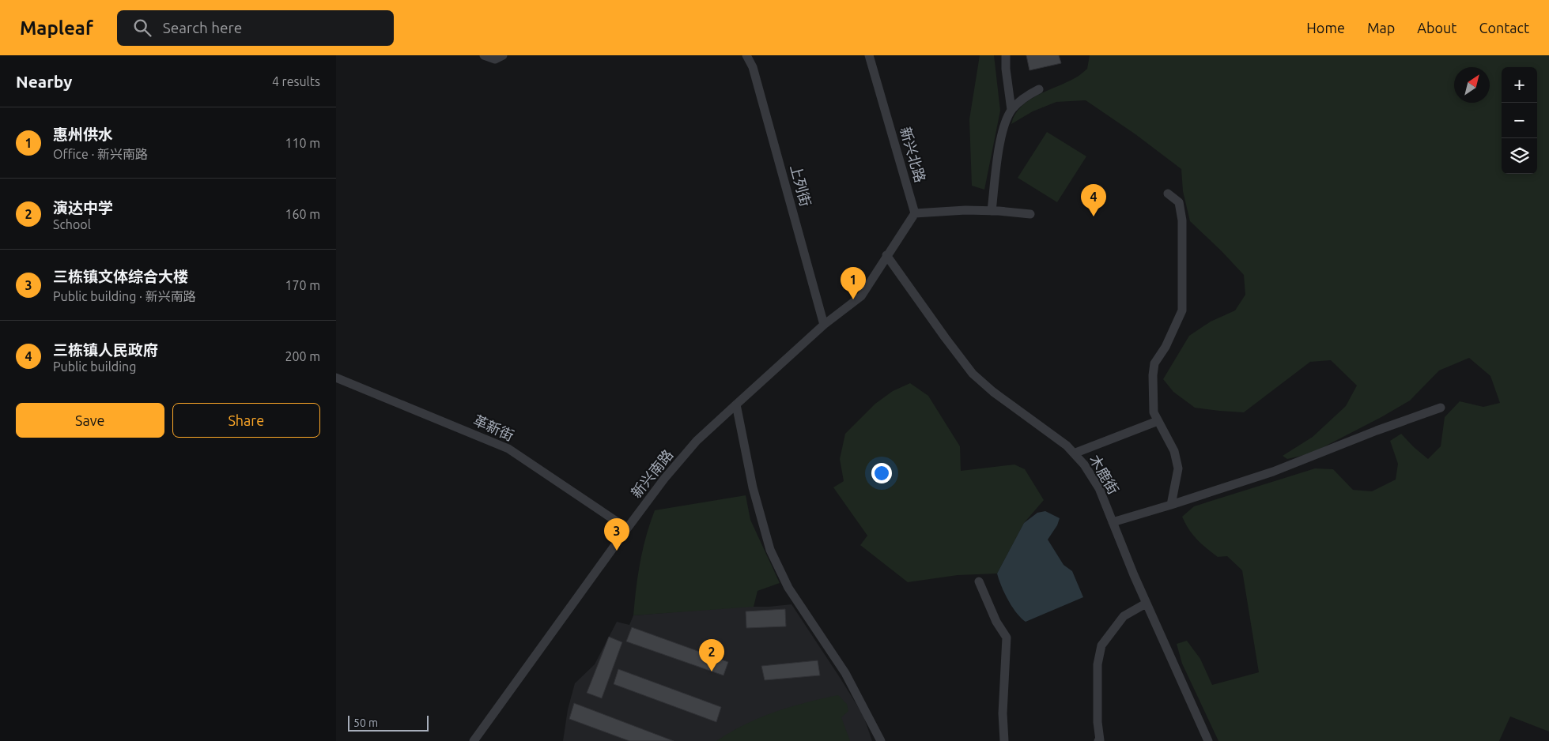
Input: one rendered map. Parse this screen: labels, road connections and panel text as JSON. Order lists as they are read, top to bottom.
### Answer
{
  "streets": {
    "street": [
      "新兴北路",
      "上列街",
      "革新街",
      "新兴南路",
      "木鹿街"
    ]
  },
  "crossings": [
    ["上列街", "新兴南路"],
    ["革新街", "新兴南路"],
    ["新兴南路", "木鹿街"]
  ],
  "scale_bar": "50 m",
  "north": "top right",
  "page": {
    "header": "Mapleaf",
    "search": "Search here",
    "nav": [
      "Home",
      "Map",
      "About",
      "Contact"
    ],
    "heading": ["Nearby", "4 results"],
    "map_buttons": ["+", "−"],
    "list": [
      {
        "mark": "1",
        "name": "惠州供水",
        "note": "Office · 新兴南路",
        "value": "110 m"
      },
      {
        "mark": "2",
        "name": "演达中学",
        "note": "School",
        "value": "160 m"
      },
      {
        "mark": "3",
        "name": "三栋镇文体综合大楼",
        "note": "Public building · 新兴南路",
        "value": "170 m"
      },
      {
        "mark": "4",
        "name": "三栋镇人民政府",
        "note": "Public building",
        "value": "200 m"
      }
    ],
    "pins": [
      "4",
      "1",
      "3",
      "2"
    ],
    "buttons": ["Save", "Share"],
    "scale": "50 m"
  }
}
